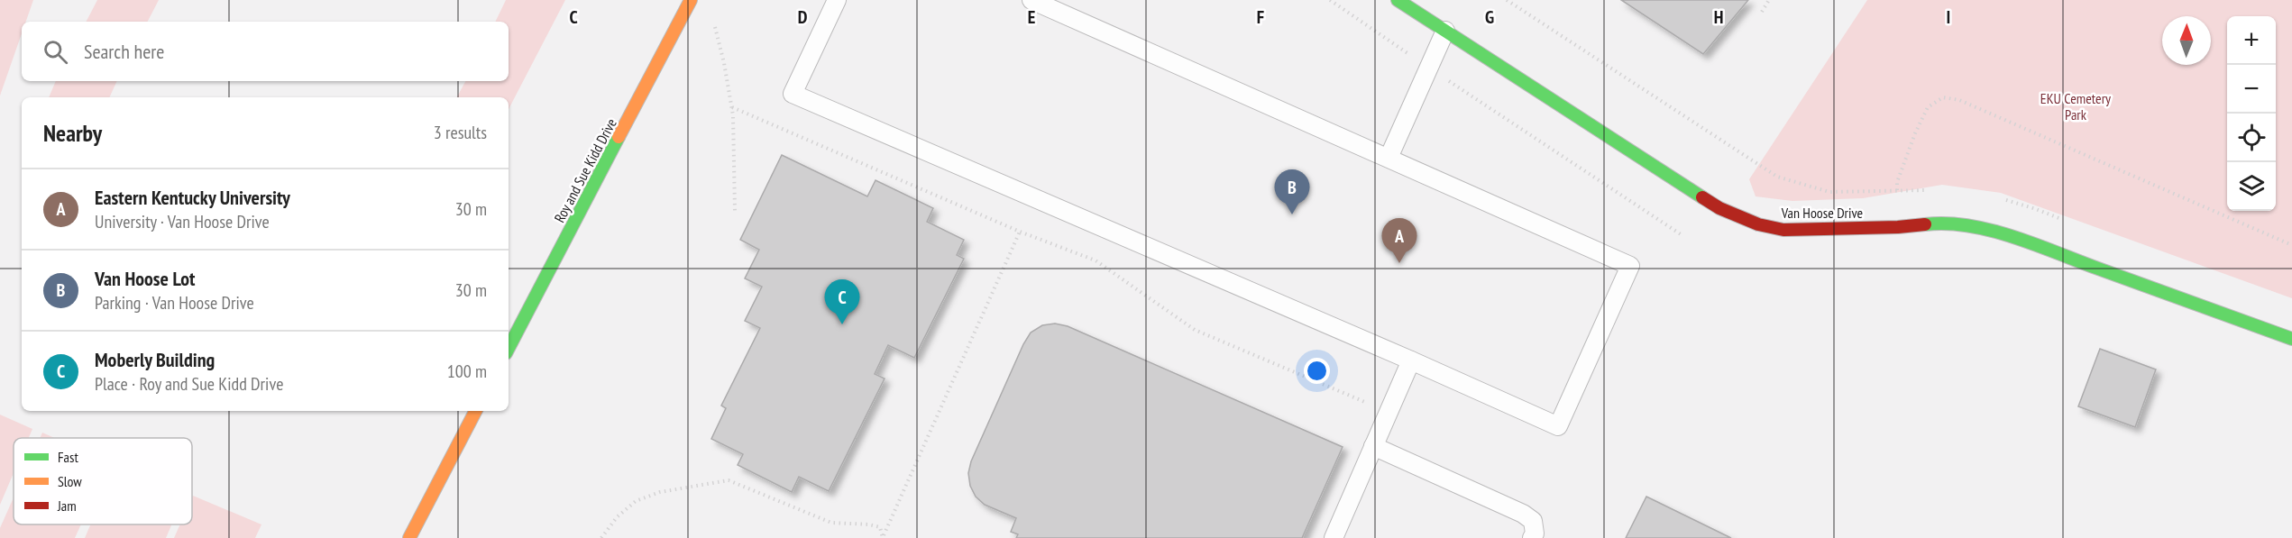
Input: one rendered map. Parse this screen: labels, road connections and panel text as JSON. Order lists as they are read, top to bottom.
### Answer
{
  "streets": {
    "street": ["Roy and Sue Kidd Drive", "Van Hoose Drive"]
  },
  "parks": ["EKU Cemetery Park"],
  "legend": ["Fast", "Slow", "Jam"],
  "north": "top",
  "page": {
    "map_buttons": ["+", "−"],
    "search": "Search here",
    "heading": ["Nearby", "3 results"],
    "list": [
      {
        "mark": "A",
        "name": "Eastern Kentucky University",
        "note": "University · Van Hoose Drive",
        "value": "30 m"
      },
      {
        "mark": "B",
        "name": "Van Hoose Lot",
        "note": "Parking · Van Hoose Drive",
        "value": "30 m"
      },
      {
        "mark": "C",
        "name": "Moberly Building",
        "note": "Place · Roy and Sue Kidd Drive",
        "value": "100 m"
      }
    ],
    "pins": ["B", "A", "C"]
  },
  "grid": {
    "columns": [
      "C",
      "D",
      "E",
      "F",
      "G",
      "H",
      "I"
    ]
  }
}
